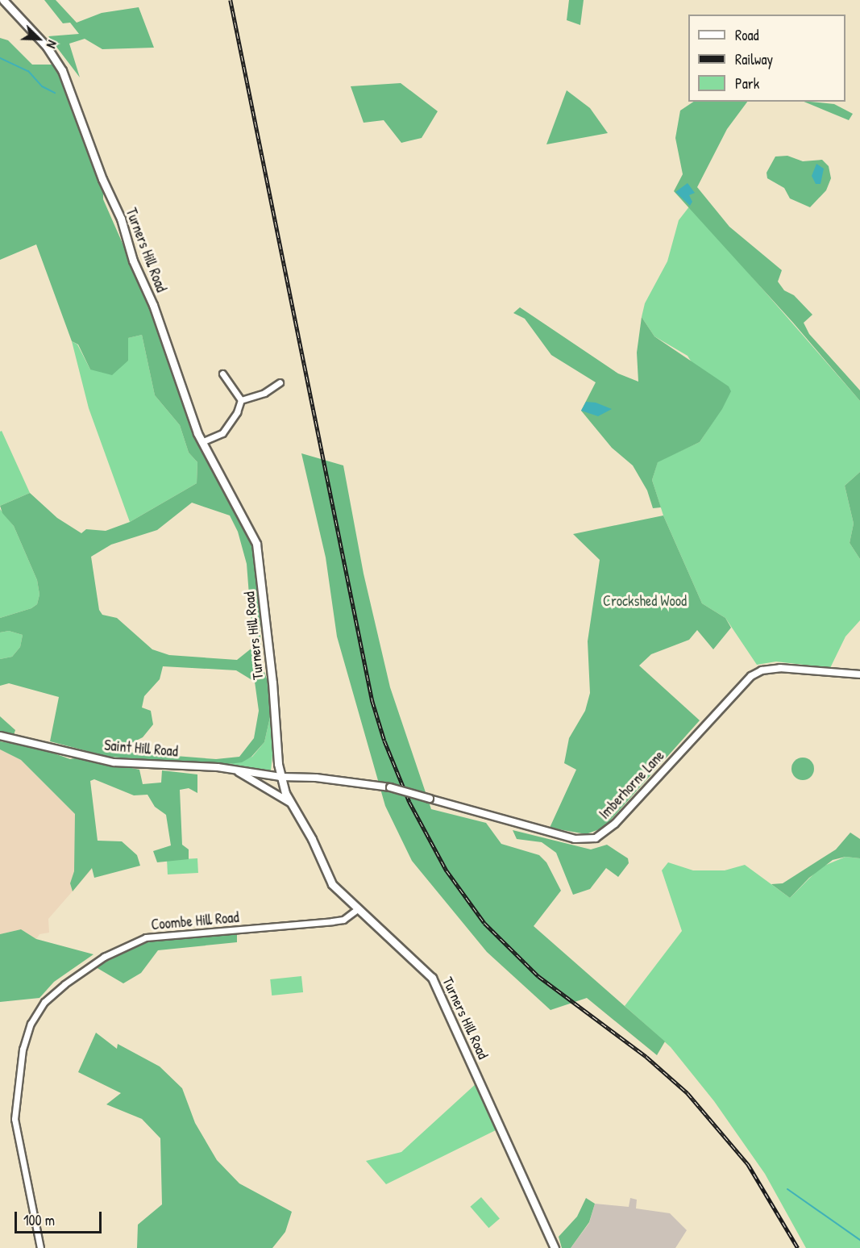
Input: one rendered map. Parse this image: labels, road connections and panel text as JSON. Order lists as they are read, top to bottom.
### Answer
{
  "streets": {
    "main road": ["Turners Hill Road"],
    "street": ["Saint Hill Road", "Imberhorne Lane", "Coombe Hill Road"]
  },
  "crossings": [
    ["Turners Hill Road", "Saint Hill Road"],
    ["Turners Hill Road", "Imberhorne Lane"],
    ["Turners Hill Road", "Coombe Hill Road"],
    ["Saint Hill Road", "Imberhorne Lane"]
  ],
  "parks": ["Crockshed Wood"],
  "legend": ["Road", "Railway", "Park"],
  "scale_bar": "100 m",
  "north": "bottom right"
}
